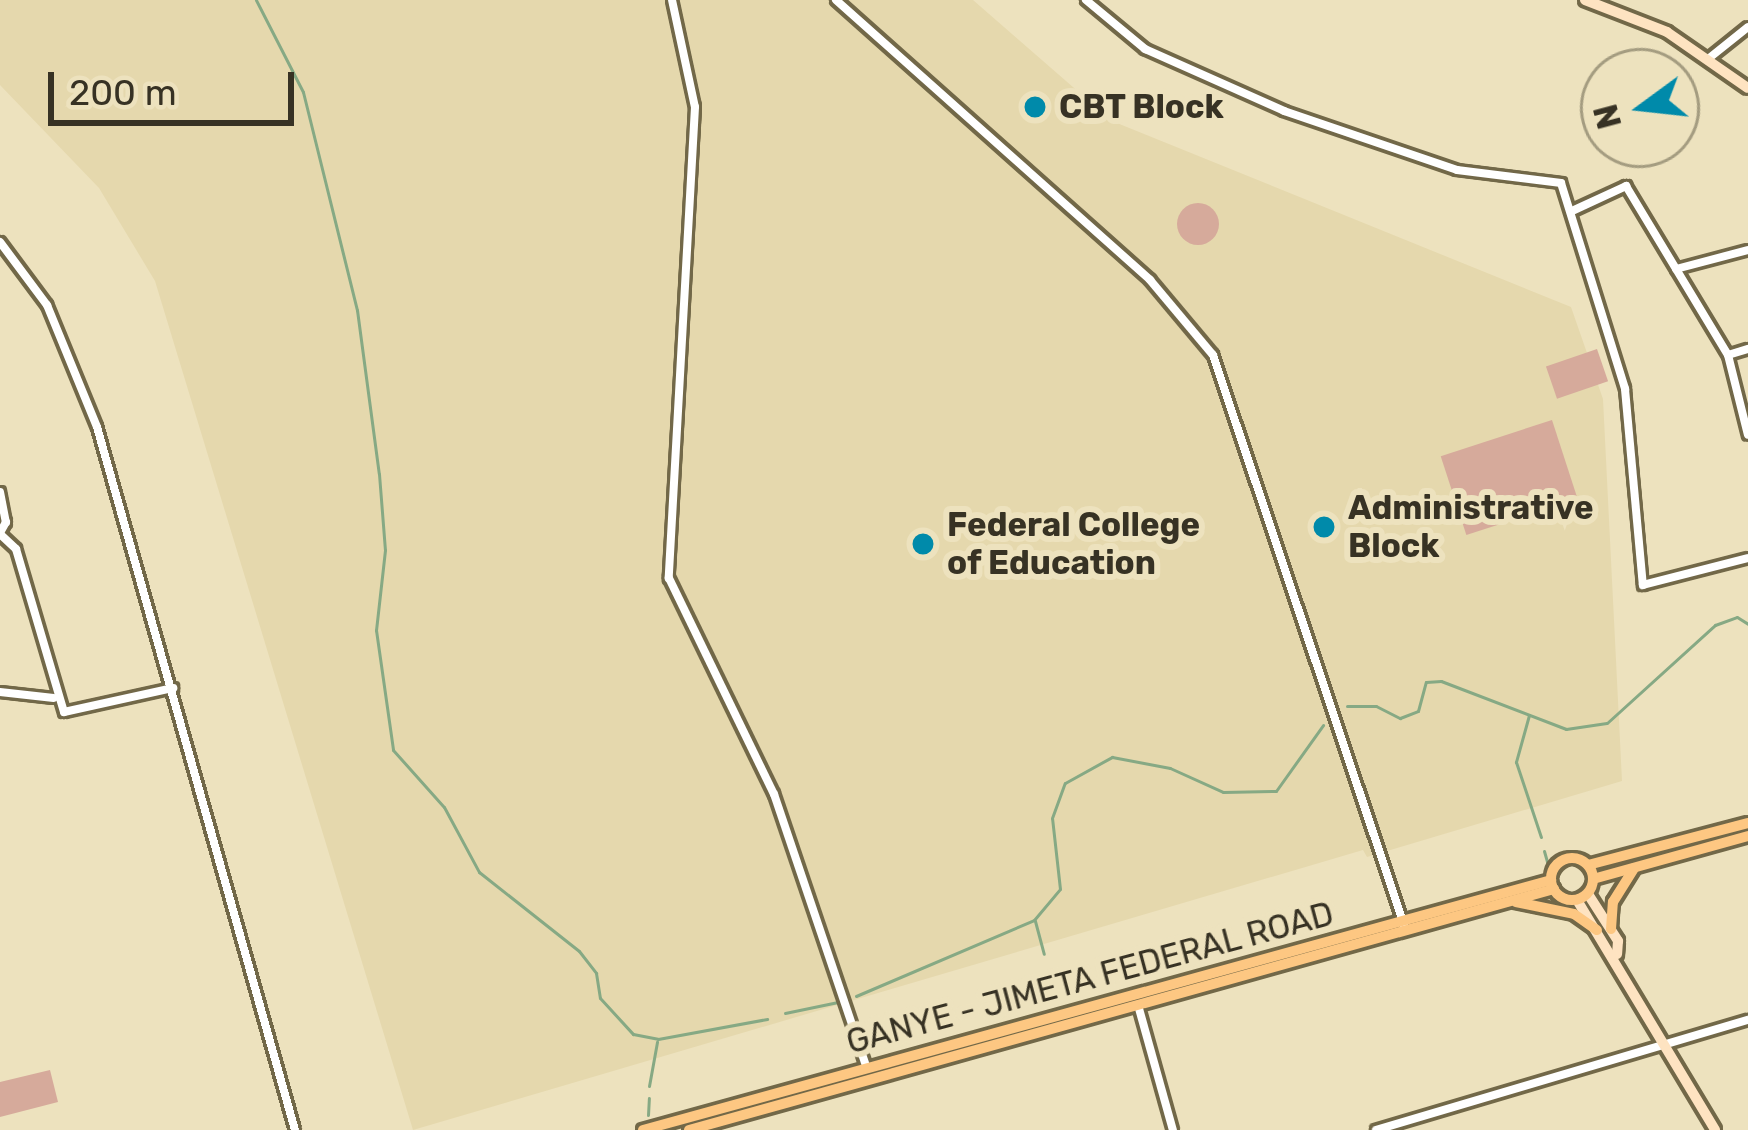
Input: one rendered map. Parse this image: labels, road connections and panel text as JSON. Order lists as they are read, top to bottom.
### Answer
{
  "streets": {
    "main road": ["GANYE - JIMETA FEDERAL ROAD"]
  },
  "places": ["CBT Block", "Administrative Block", "Federal College of Education"],
  "scale_bar": "200 m",
  "north": "left"
}
